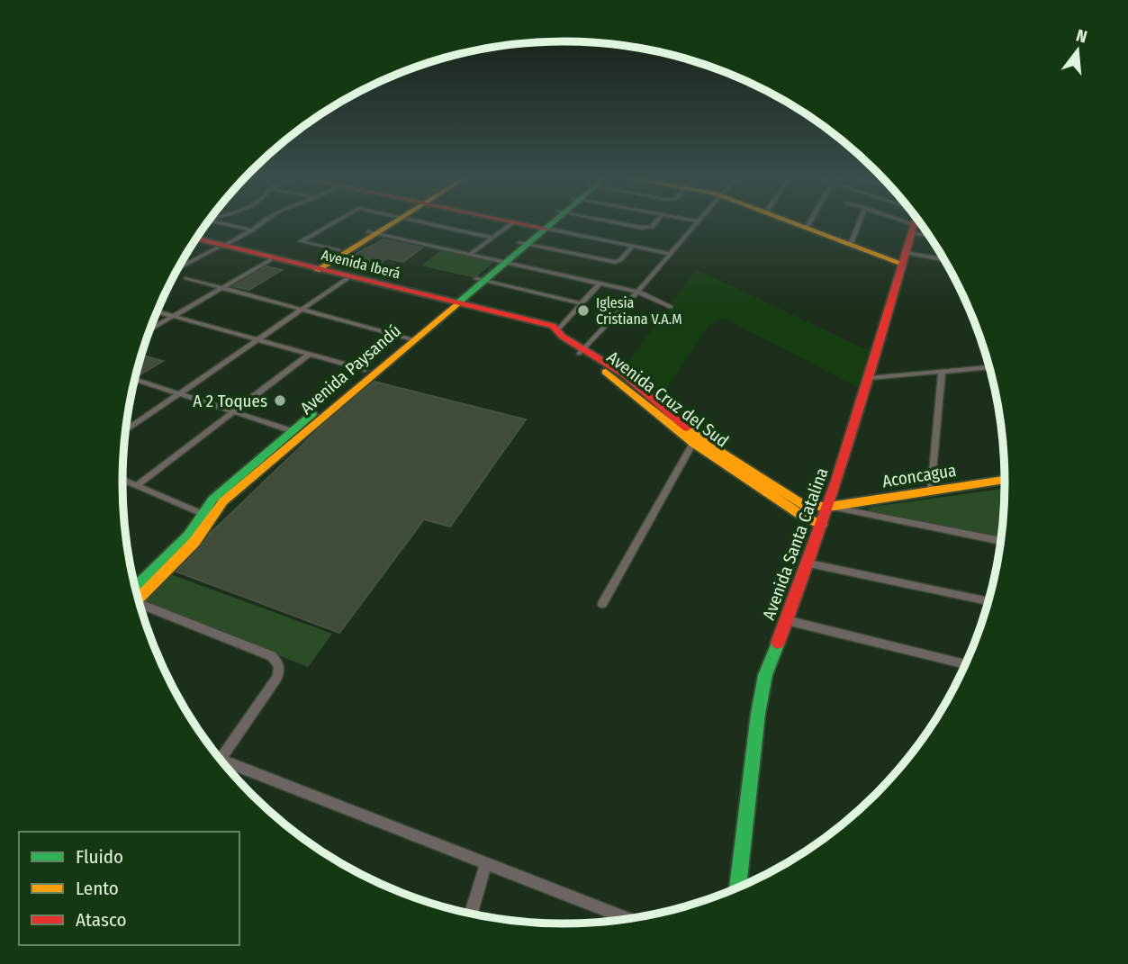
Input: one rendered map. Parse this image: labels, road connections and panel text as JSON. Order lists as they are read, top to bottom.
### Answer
{
  "streets": {
    "main road": [
      "Avenida Iberá",
      "Avenida Paysandú",
      "Avenida Cruz del Sud",
      "Aconcagua",
      "Avenida Santa Catalina"
    ]
  },
  "crossings": [
    ["Avenida Iberá", "Avenida Paysandú"],
    ["Avenida Iberá", "Avenida Cruz del Sud"],
    ["Avenida Paysandú", "Avenida Cruz del Sud"],
    ["Avenida Cruz del Sud", "Aconcagua"],
    ["Avenida Cruz del Sud", "Avenida Santa Catalina"],
    ["Aconcagua", "Avenida Santa Catalina"]
  ],
  "places": ["Iglesia Cristiana V.A.M", "A 2 Toques"],
  "legend": ["Fluido", "Lento", "Atasco"],
  "north": "top"
}
